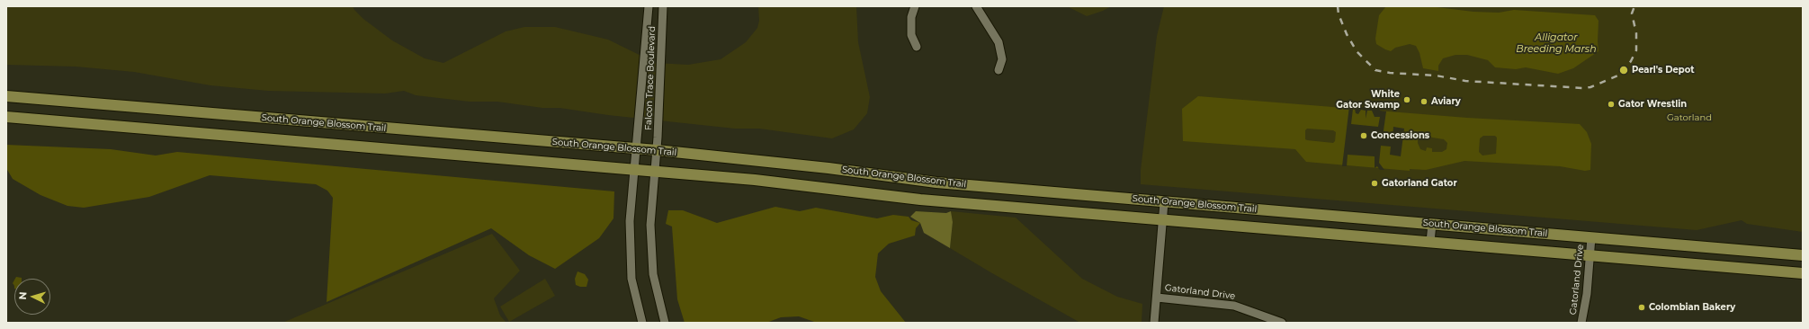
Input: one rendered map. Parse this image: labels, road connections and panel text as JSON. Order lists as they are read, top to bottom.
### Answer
{
  "streets": {
    "main road": ["South Orange Blossom Trail"],
    "street": ["Falcon Trace Boulevard", "Gatorland Drive"]
  },
  "crossings": [
    ["Falcon Trace Boulevard", "South Orange Blossom Trail"],
    ["South Orange Blossom Trail", "Gatorland Drive"]
  ],
  "water": ["Alligator Breeding Marsh"],
  "parks": ["Gatorland"],
  "places": [
    "Pearl's Depot",
    "White Gator Swamp",
    "Aviary",
    "Gator Wrestlin",
    "Concessions",
    "Gatorland Gator",
    "Colombian Bakery"
  ],
  "north": "left"
}
